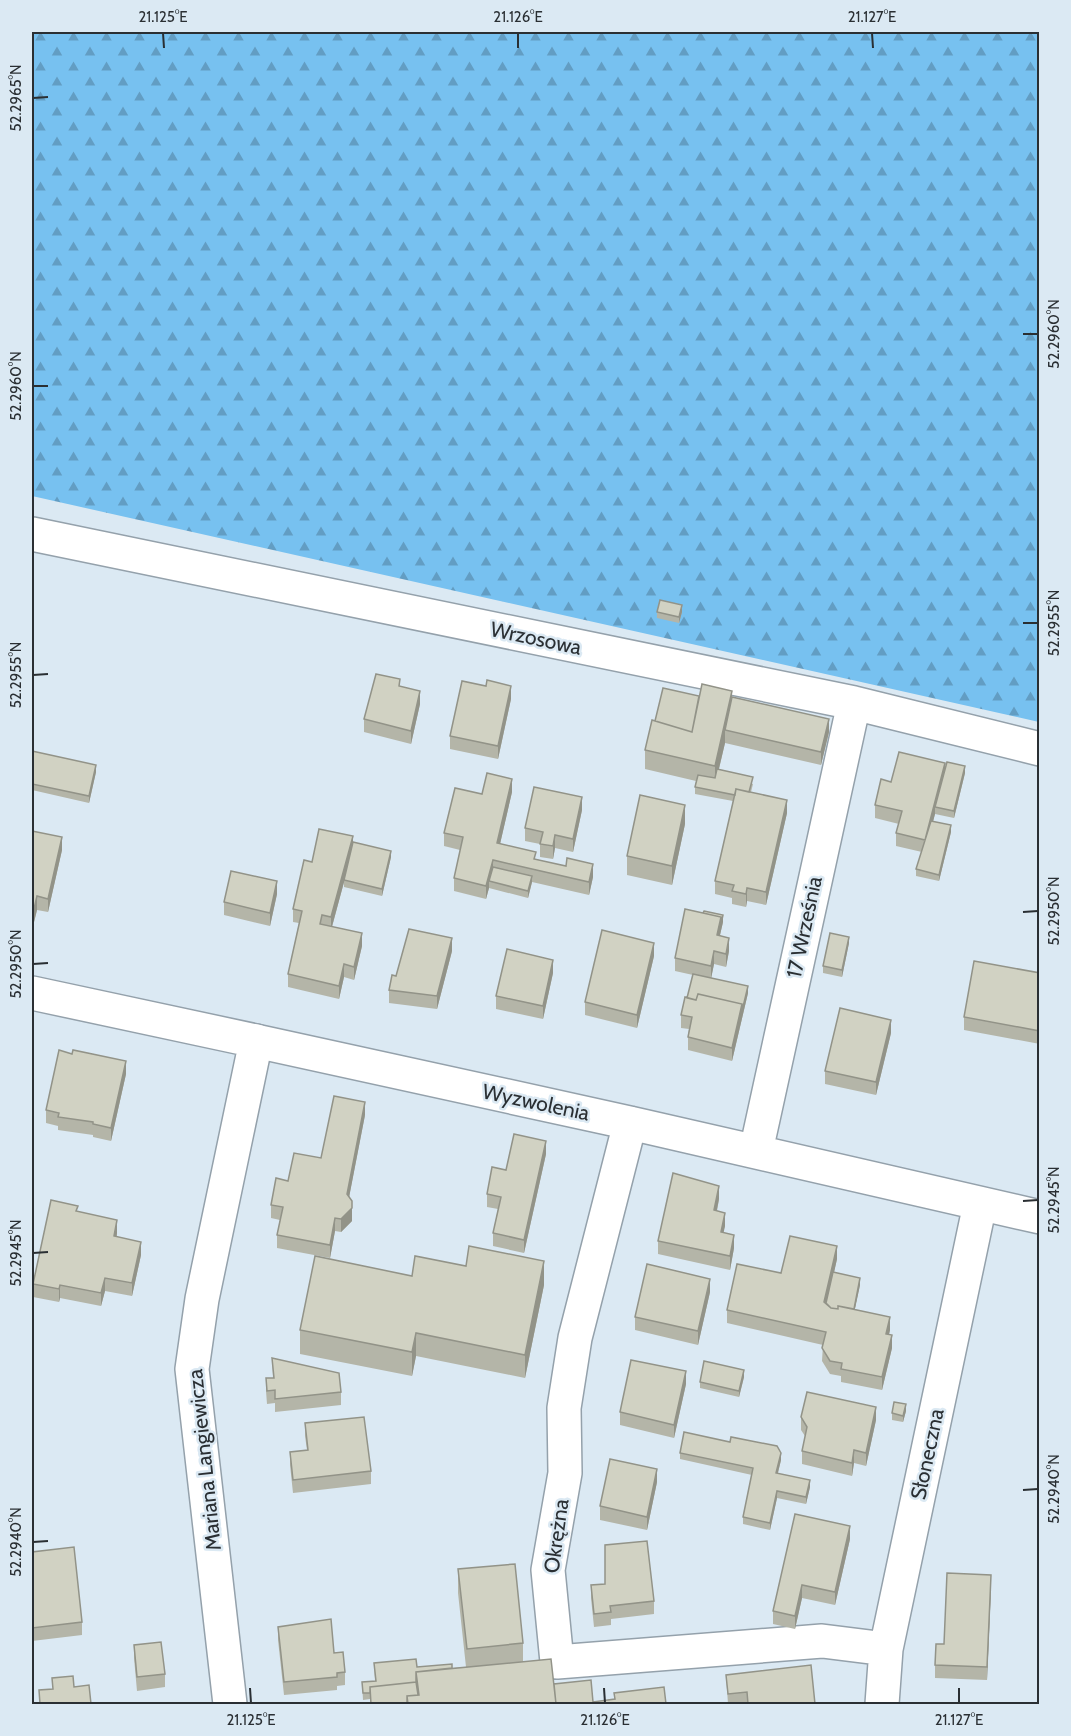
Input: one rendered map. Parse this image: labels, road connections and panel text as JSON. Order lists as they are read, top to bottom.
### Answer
{
  "streets": {
    "street": [
      "Wrzosowa",
      "17 Września",
      "Wyzwolenia",
      "Słoneczna",
      "Mariana Langiewicza",
      "Okrężna"
    ]
  },
  "crossings": [
    ["Wrzosowa", "17 Września"],
    ["17 Września", "Wyzwolenia"],
    ["Wyzwolenia", "Słoneczna"],
    ["Wyzwolenia", "Mariana Langiewicza"],
    ["Wyzwolenia", "Okrężna"],
    ["Słoneczna", "Okrężna"]
  ],
  "coordinates": [
    "21.125°E",
    "21.126°E",
    "21.127°E",
    "52.2965°N",
    "52.2960°N",
    "52.2955°N",
    "52.2950°N",
    "52.2945°N",
    "52.2940°N"
  ]
}
